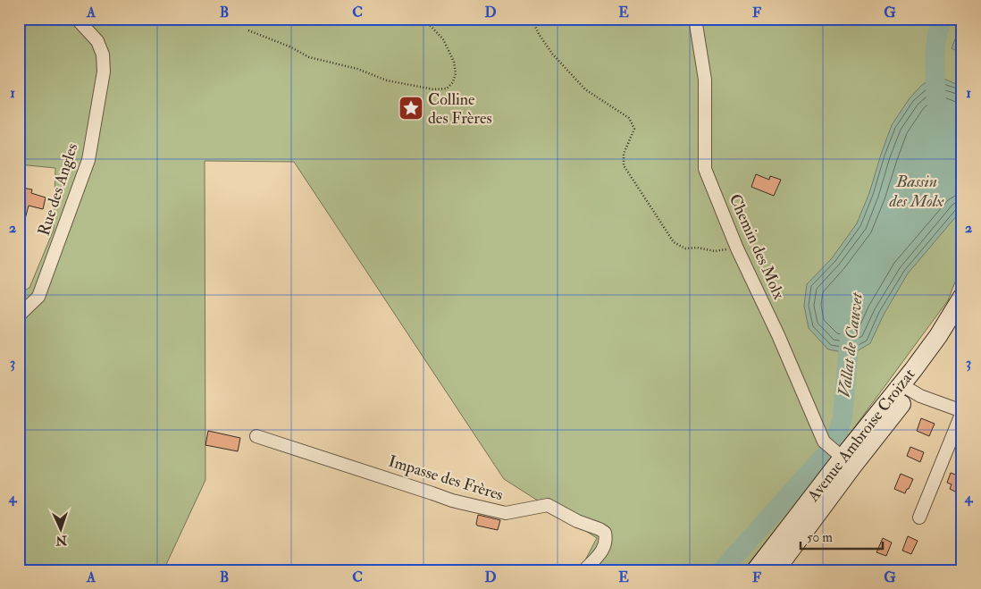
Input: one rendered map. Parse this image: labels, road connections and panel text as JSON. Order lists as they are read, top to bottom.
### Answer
{
  "streets": {
    "main road": ["Avenue Ambroise Croizat"],
    "street": ["Rue des Angles", "Chemin des Molx", "Impasse des Frères"]
  },
  "crossings": [
    ["Chemin des Molx", "Avenue Ambroise Croizat"]
  ],
  "water": ["Bassin des Molx", "Vallat de Cauvet"],
  "places": {
    "place": ["Colline des Frères"]
  },
  "scale_bar": "50 m",
  "north": "bottom",
  "grid": {
    "columns": [
      "A",
      "B",
      "C",
      "D",
      "E",
      "F",
      "G"
    ],
    "rows": [
      "1",
      "2",
      "3",
      "4"
    ]
  }
}
